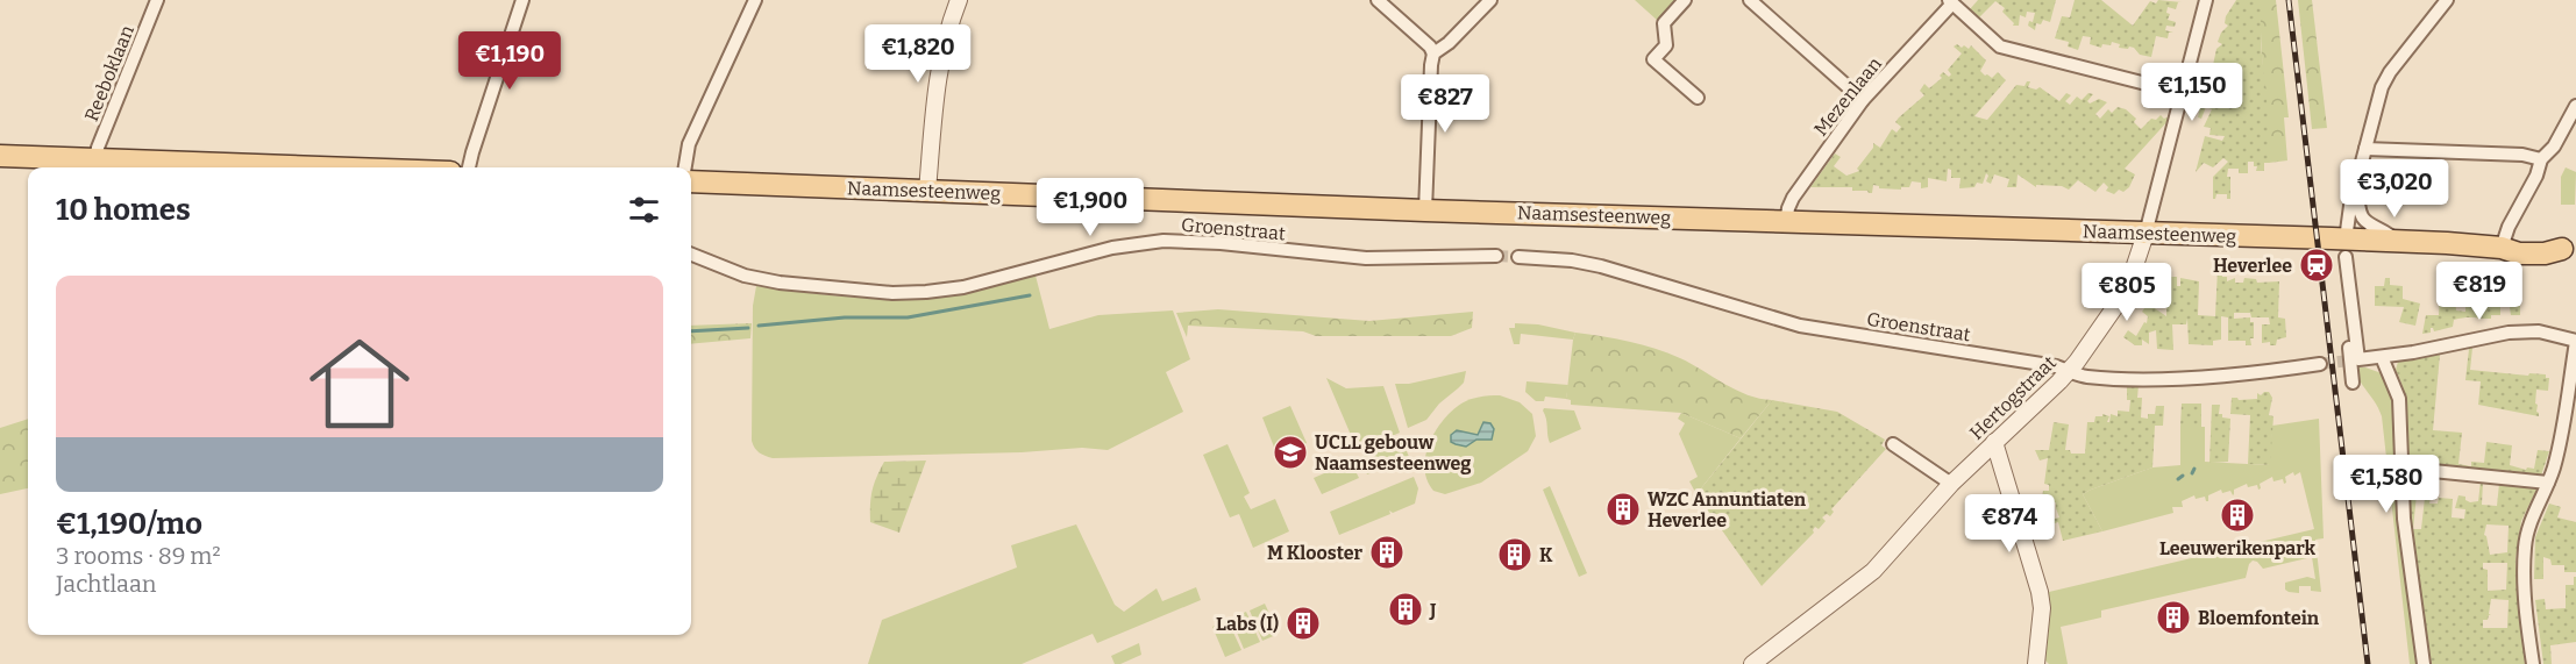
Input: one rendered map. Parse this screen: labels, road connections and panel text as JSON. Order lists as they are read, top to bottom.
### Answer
{
  "streets": {
    "main road": ["Naamsesteenweg"],
    "street": [
      "Reeboklaan",
      "Mezenlaan",
      "Groenstraat",
      "Hertogstraat"
    ]
  },
  "crossings": [
    ["Mezenlaan", "Naamsesteenweg"],
    ["Naamsesteenweg", "Hertogstraat"],
    ["Groenstraat", "Hertogstraat"]
  ],
  "places": {
    "station": ["Heverlee"],
    "school or university": ["UCLL gebouw Naamsesteenweg"],
    "building": [
      "WZC Annuntiaten Heverlee",
      "Leeuwerikenpark",
      "M Klooster",
      "K",
      "J",
      "Bloemfontein",
      "Labs (I)"
    ]
  },
  "page": {
    "price": [
      "€1,820",
      "€1,190",
      "€1,150",
      "€827",
      "€3,020",
      "€1,900",
      "€819",
      "€805",
      "€1,580",
      "€874"
    ],
    "heading": "10 homes",
    "list": [
      {
        "name": "€1,190/mo",
        "note": "3 rooms · 89 m² · Jachtlaan"
      }
    ]
  }
}
